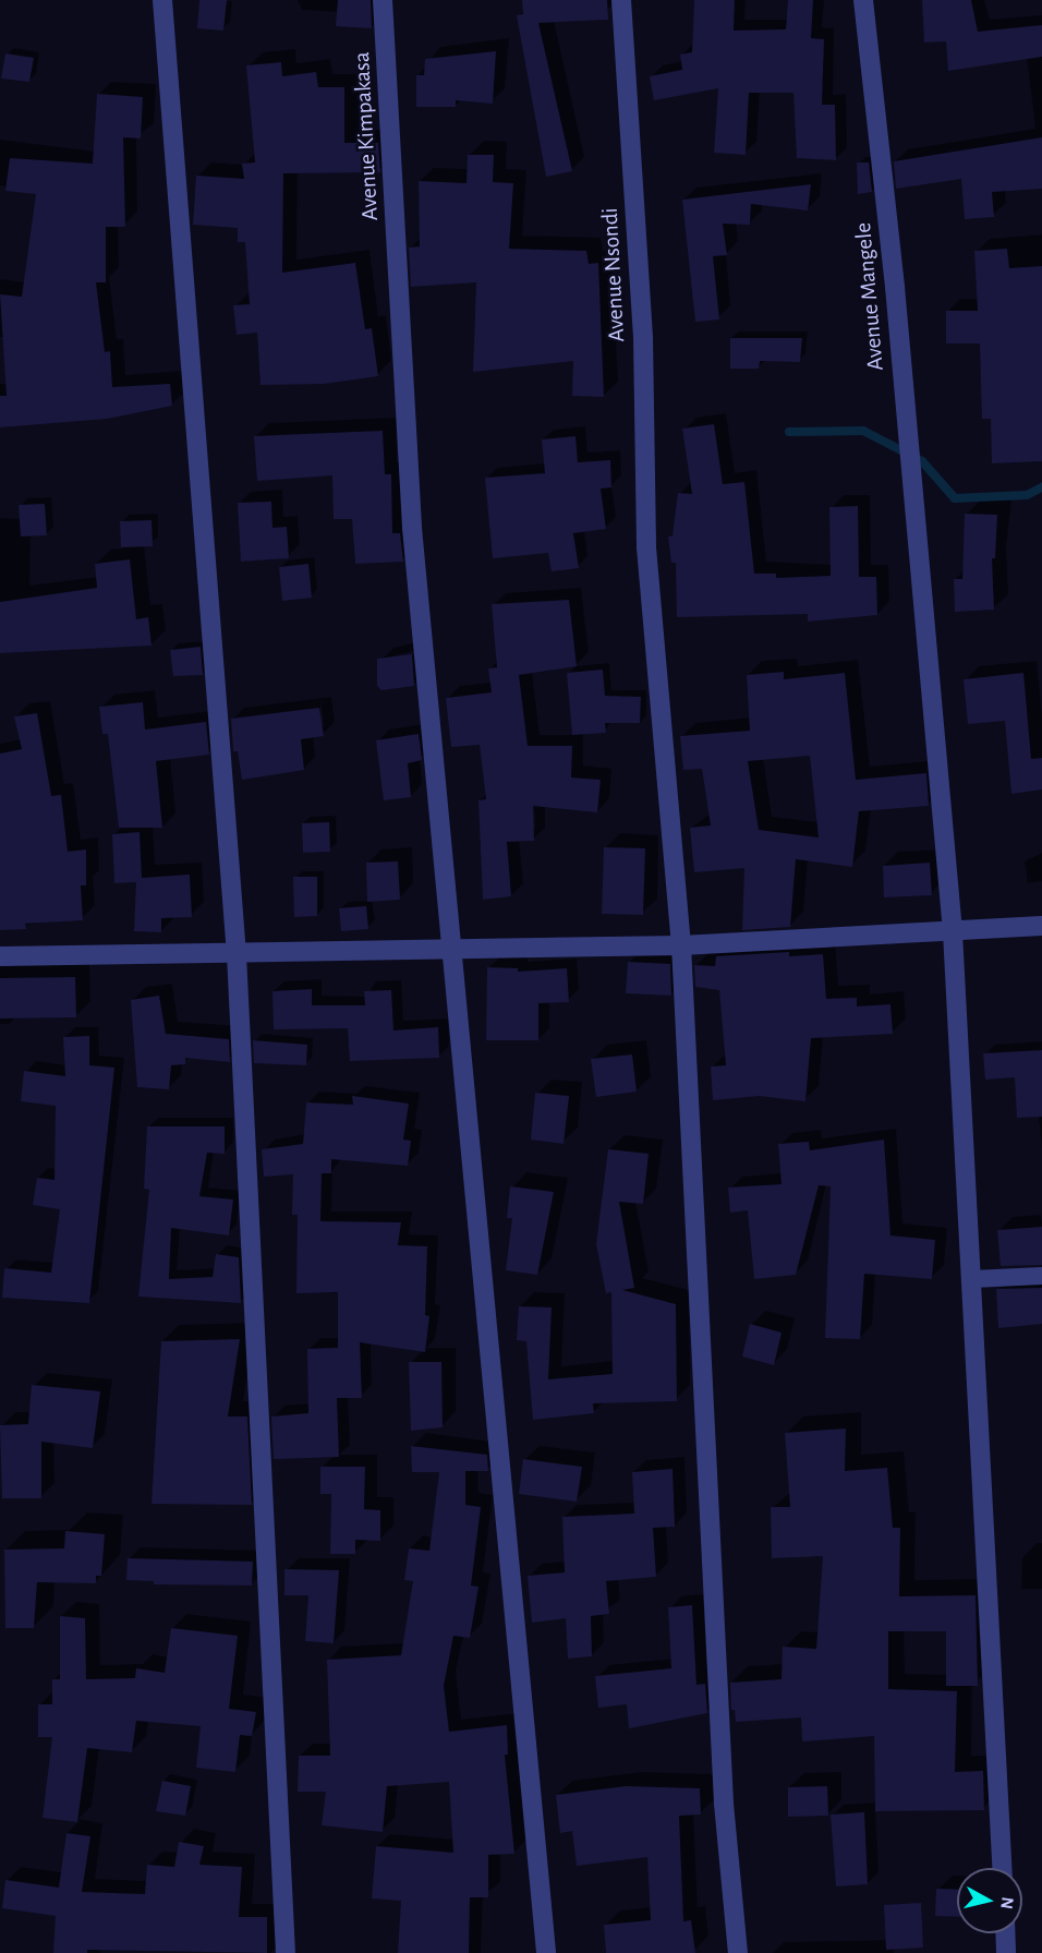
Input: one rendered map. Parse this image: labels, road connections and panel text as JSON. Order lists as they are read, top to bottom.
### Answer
{
  "streets": {
    "street": ["Avenue Kimpakasa", "Avenue Nsondi", "Avenue Mangele"]
  },
  "north": "right"
}
